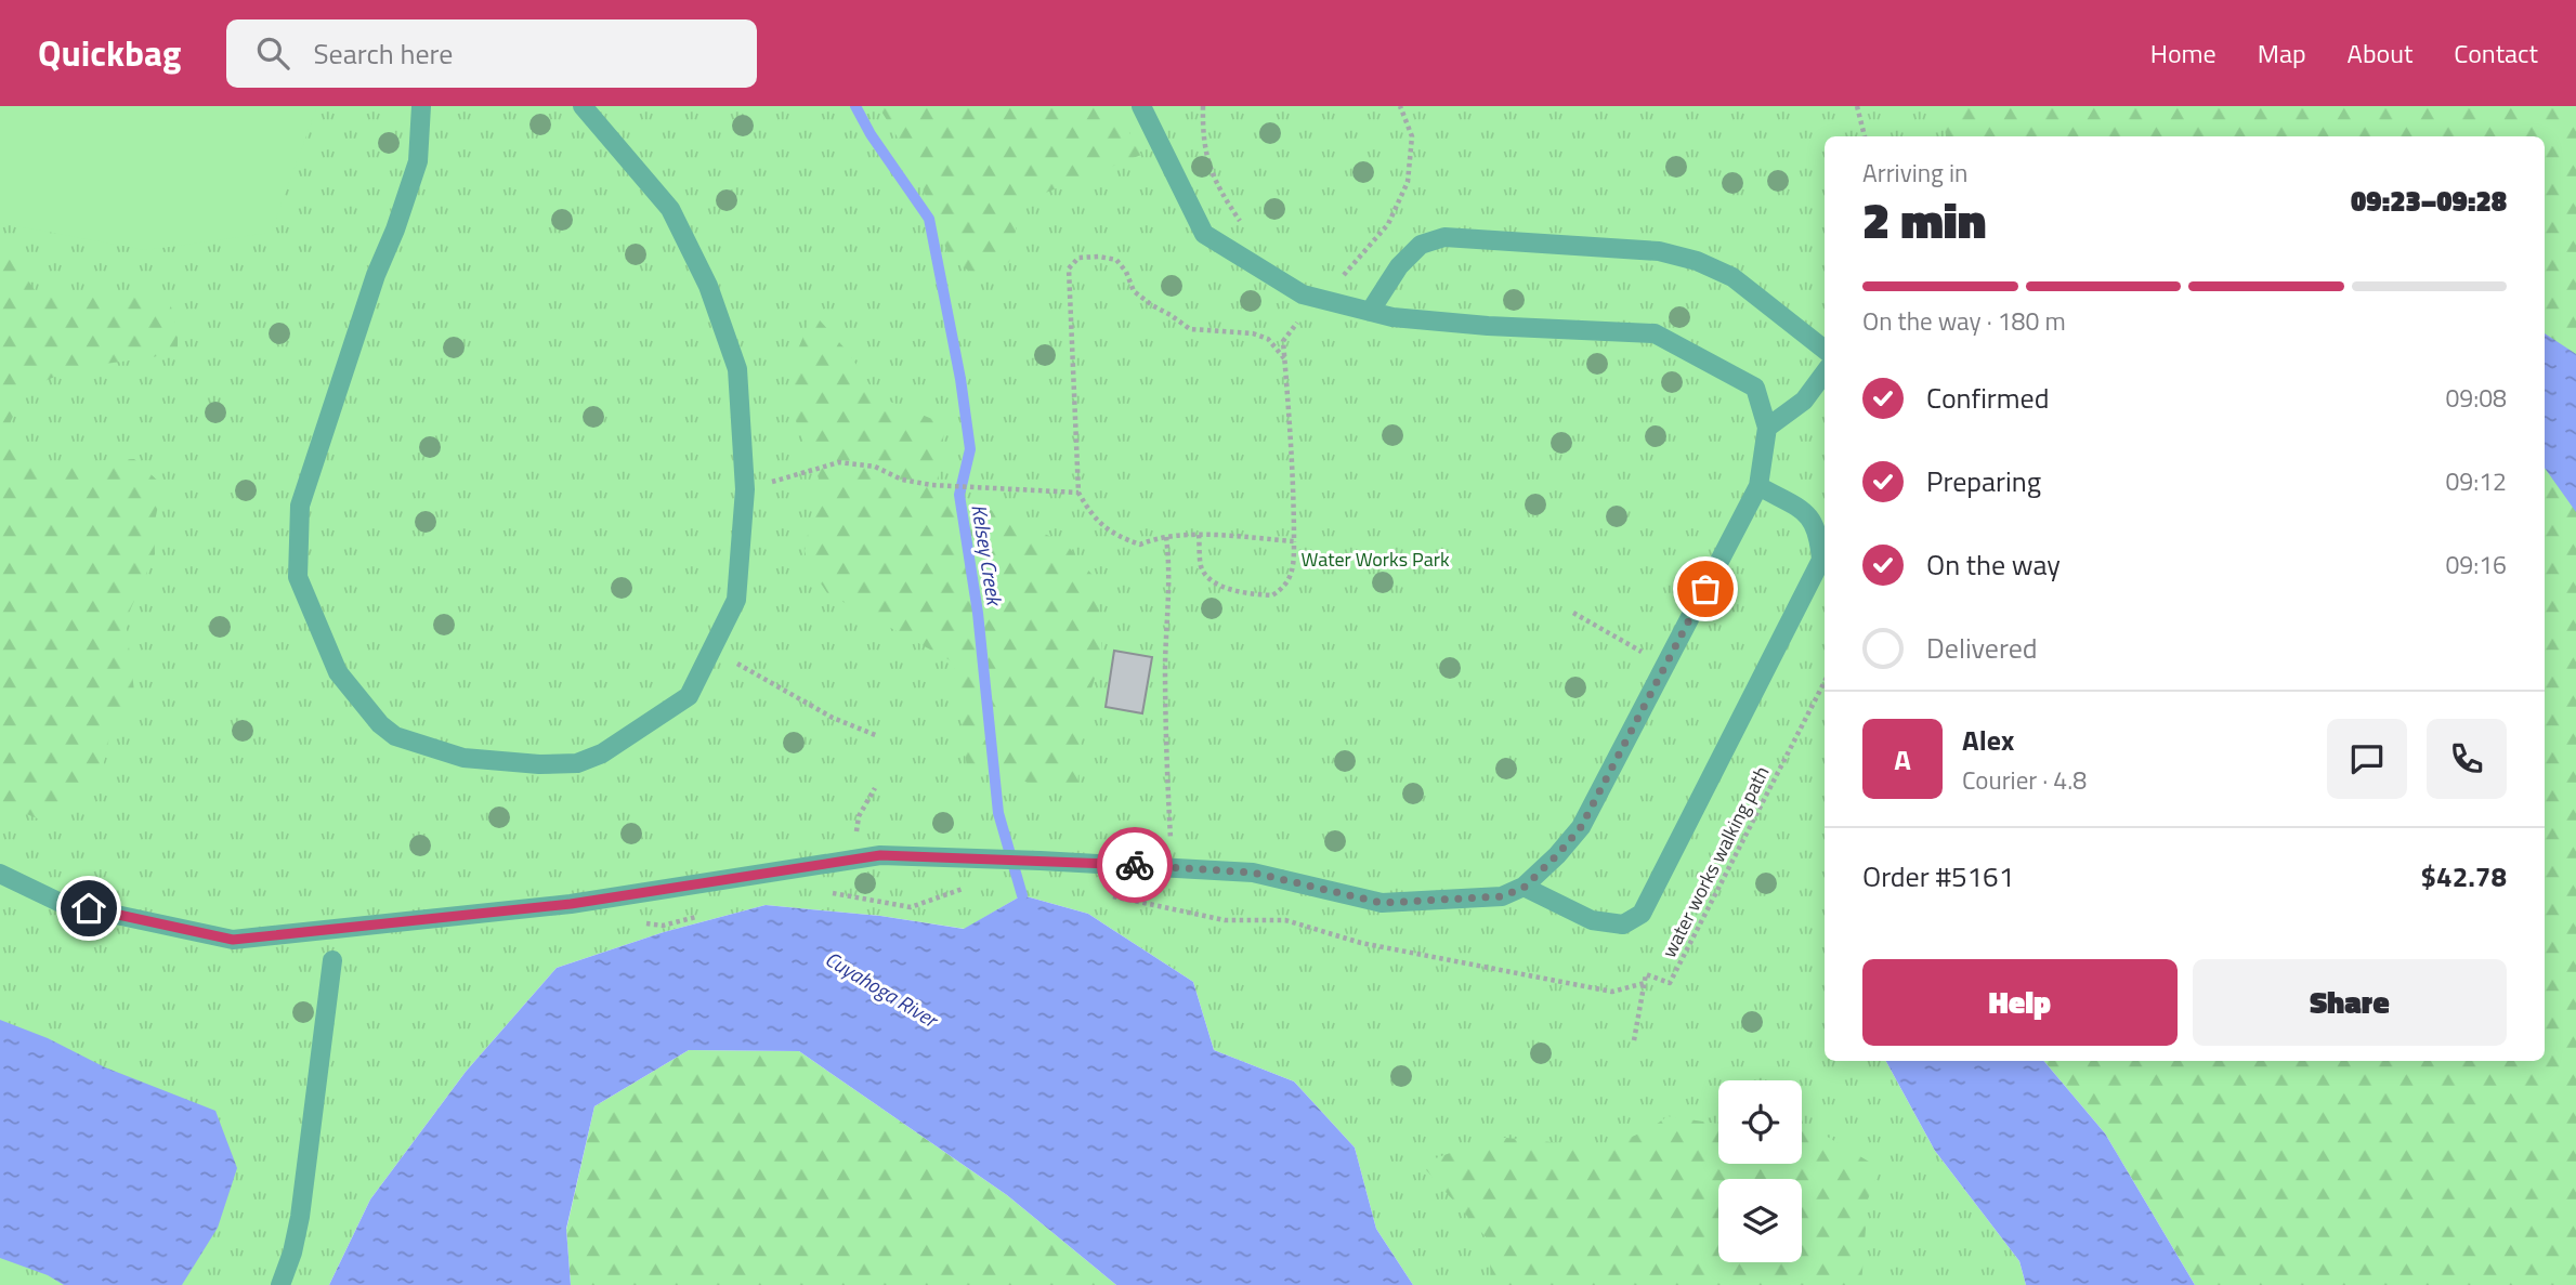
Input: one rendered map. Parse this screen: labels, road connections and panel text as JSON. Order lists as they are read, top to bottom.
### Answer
{
  "streets": {
    "path": ["water works walking path"]
  },
  "water": ["Kelsey Creek", "Cuyahoga River"],
  "parks": ["Water Works Park"],
  "page": {
    "header": "Quickbag",
    "search": "Search here",
    "nav": [
      "Home",
      "Map",
      "About",
      "Contact"
    ],
    "heading": ["2 min", "Arriving in", "09:23–09:28"],
    "panel": [
      "Alex",
      "Courier · 4.8",
      "Order #5161",
      "$42.78"
    ],
    "bar": "On the way · 180 m",
    "list": [
      ["Confirmed", "09:08"],
      ["Preparing", "09:12"],
      ["On the way", "09:16"],
      "Delivered"
    ],
    "round": "A",
    "buttons": ["Help", "Share"]
  }
}
